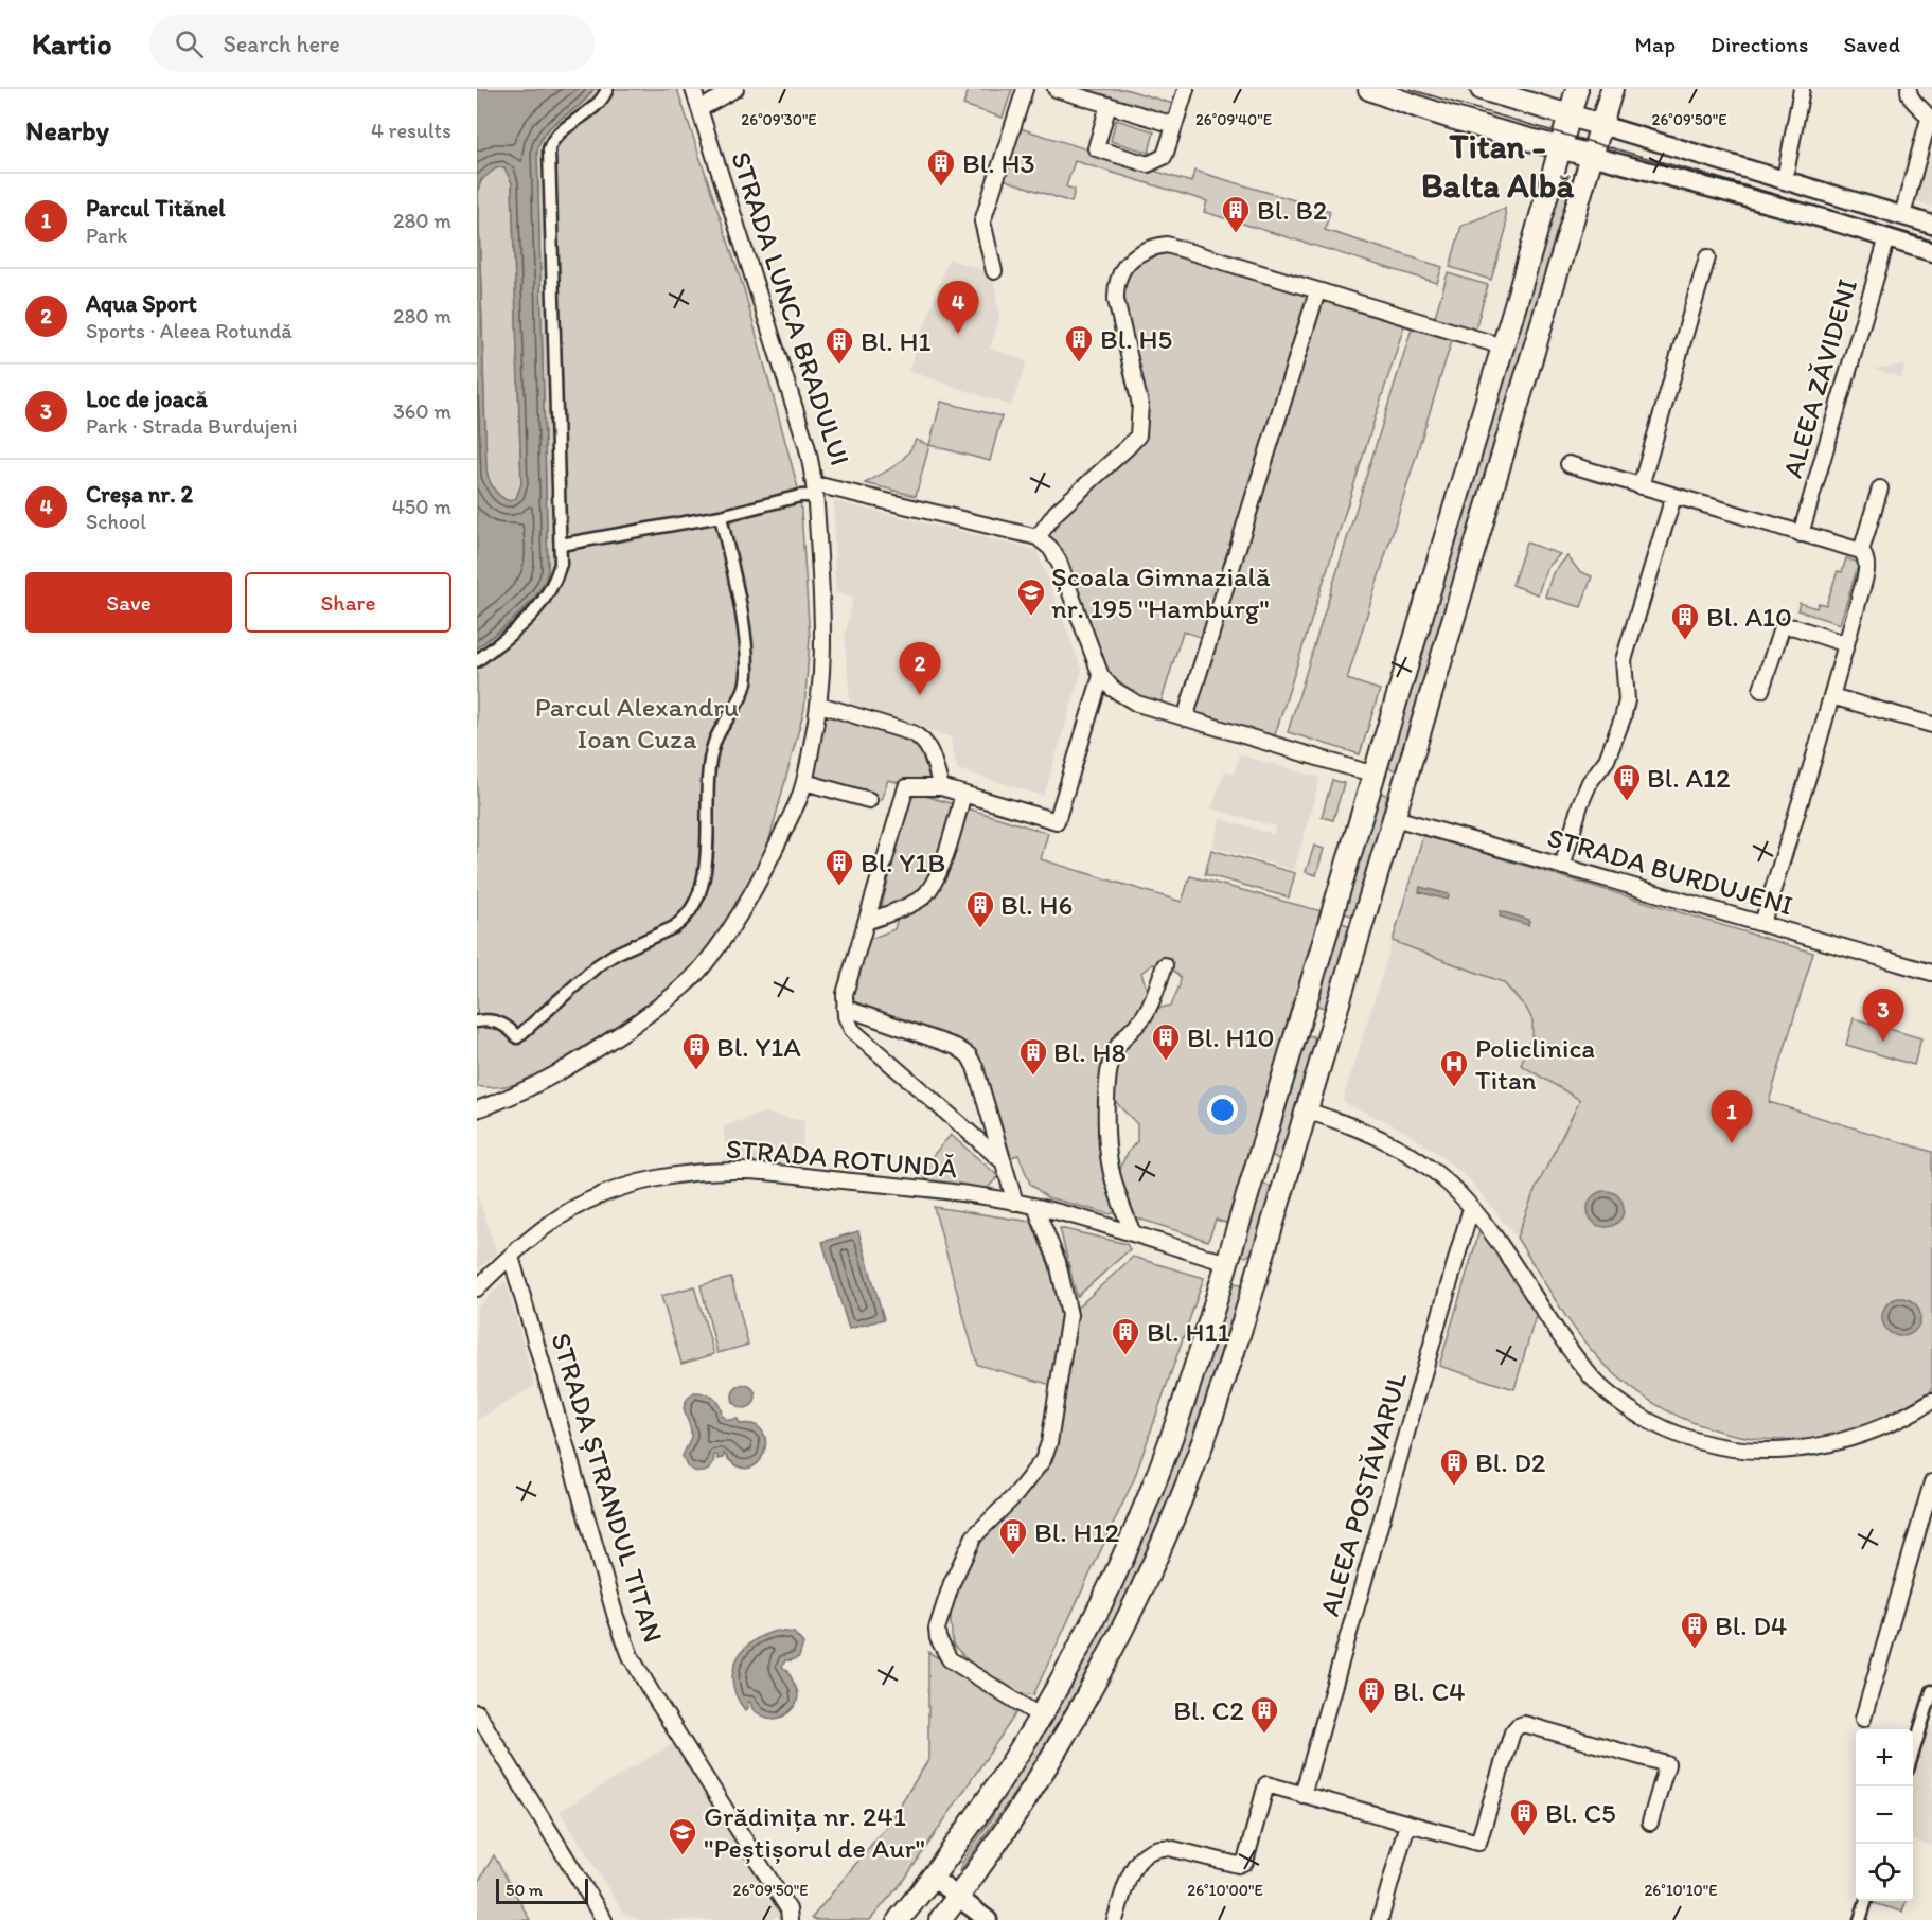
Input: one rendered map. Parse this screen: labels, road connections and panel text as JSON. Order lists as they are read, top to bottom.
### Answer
{
  "streets": {
    "street": [
      "STRADA LUNCA BRADULUI",
      "ALEEA ZĂVIDENI",
      "STRADA BURDUJENI",
      "STRADA ROTUNDĂ",
      "STRADA ȘTRANDUL TITAN",
      "ALEEA POSTĂVARUL"
    ]
  },
  "crossings": [
    ["STRADA ROTUNDĂ", "STRADA ȘTRANDUL TITAN"]
  ],
  "districts": ["Titan - Balta Albă"],
  "parks": ["Parcul Alexandru Ioan Cuza"],
  "places": {
    "building": [
      "Bl. H3",
      "Bl. B2",
      "Bl. H5",
      "Bl. H1",
      "Bl. A10",
      "Bl. A12",
      "Bl. Y1B",
      "Bl. H6",
      "Bl. H10",
      "Bl. Y1A",
      "Bl. H8",
      "Bl. H11",
      "Bl. D2",
      "Bl. H12",
      "Bl. D4",
      "Bl. C4",
      "Bl. C2",
      "Bl. C5"
    ],
    "school or university": ["Școala Gimnazială nr. 195 \"Hamburg\"", "Grădinița nr. 241 \"Peștișorul de Aur\""],
    "hospital": ["Policlinica Titan"]
  },
  "scale_bar": "50 m",
  "page": {
    "header": "Kartio",
    "search": "Search here",
    "nav": ["Map", "Directions", "Saved"],
    "heading": ["Nearby", "4 results"],
    "list": [
      {
        "mark": "1",
        "name": "Parcul Titănel",
        "note": "Park",
        "value": "280 m"
      },
      {
        "mark": "2",
        "name": "Aqua Sport",
        "note": "Sports · Aleea Rotundă",
        "value": "280 m"
      },
      {
        "mark": "3",
        "name": "Loc de joacă",
        "note": "Park · Strada Burdujeni",
        "value": "360 m"
      },
      {
        "mark": "4",
        "name": "Creșa nr. 2",
        "note": "School",
        "value": "450 m"
      }
    ],
    "pins": [
      "4",
      "2",
      "3",
      "1"
    ],
    "buttons": ["Save", "Share"],
    "map_buttons": ["+", "−"],
    "scale": "50 m"
  },
  "coordinates": [
    "26°09'30\"E",
    "26°09'40\"E",
    "26°09'50\"E",
    "26°10'00\"E",
    "26°10'10\"E"
  ]
}
